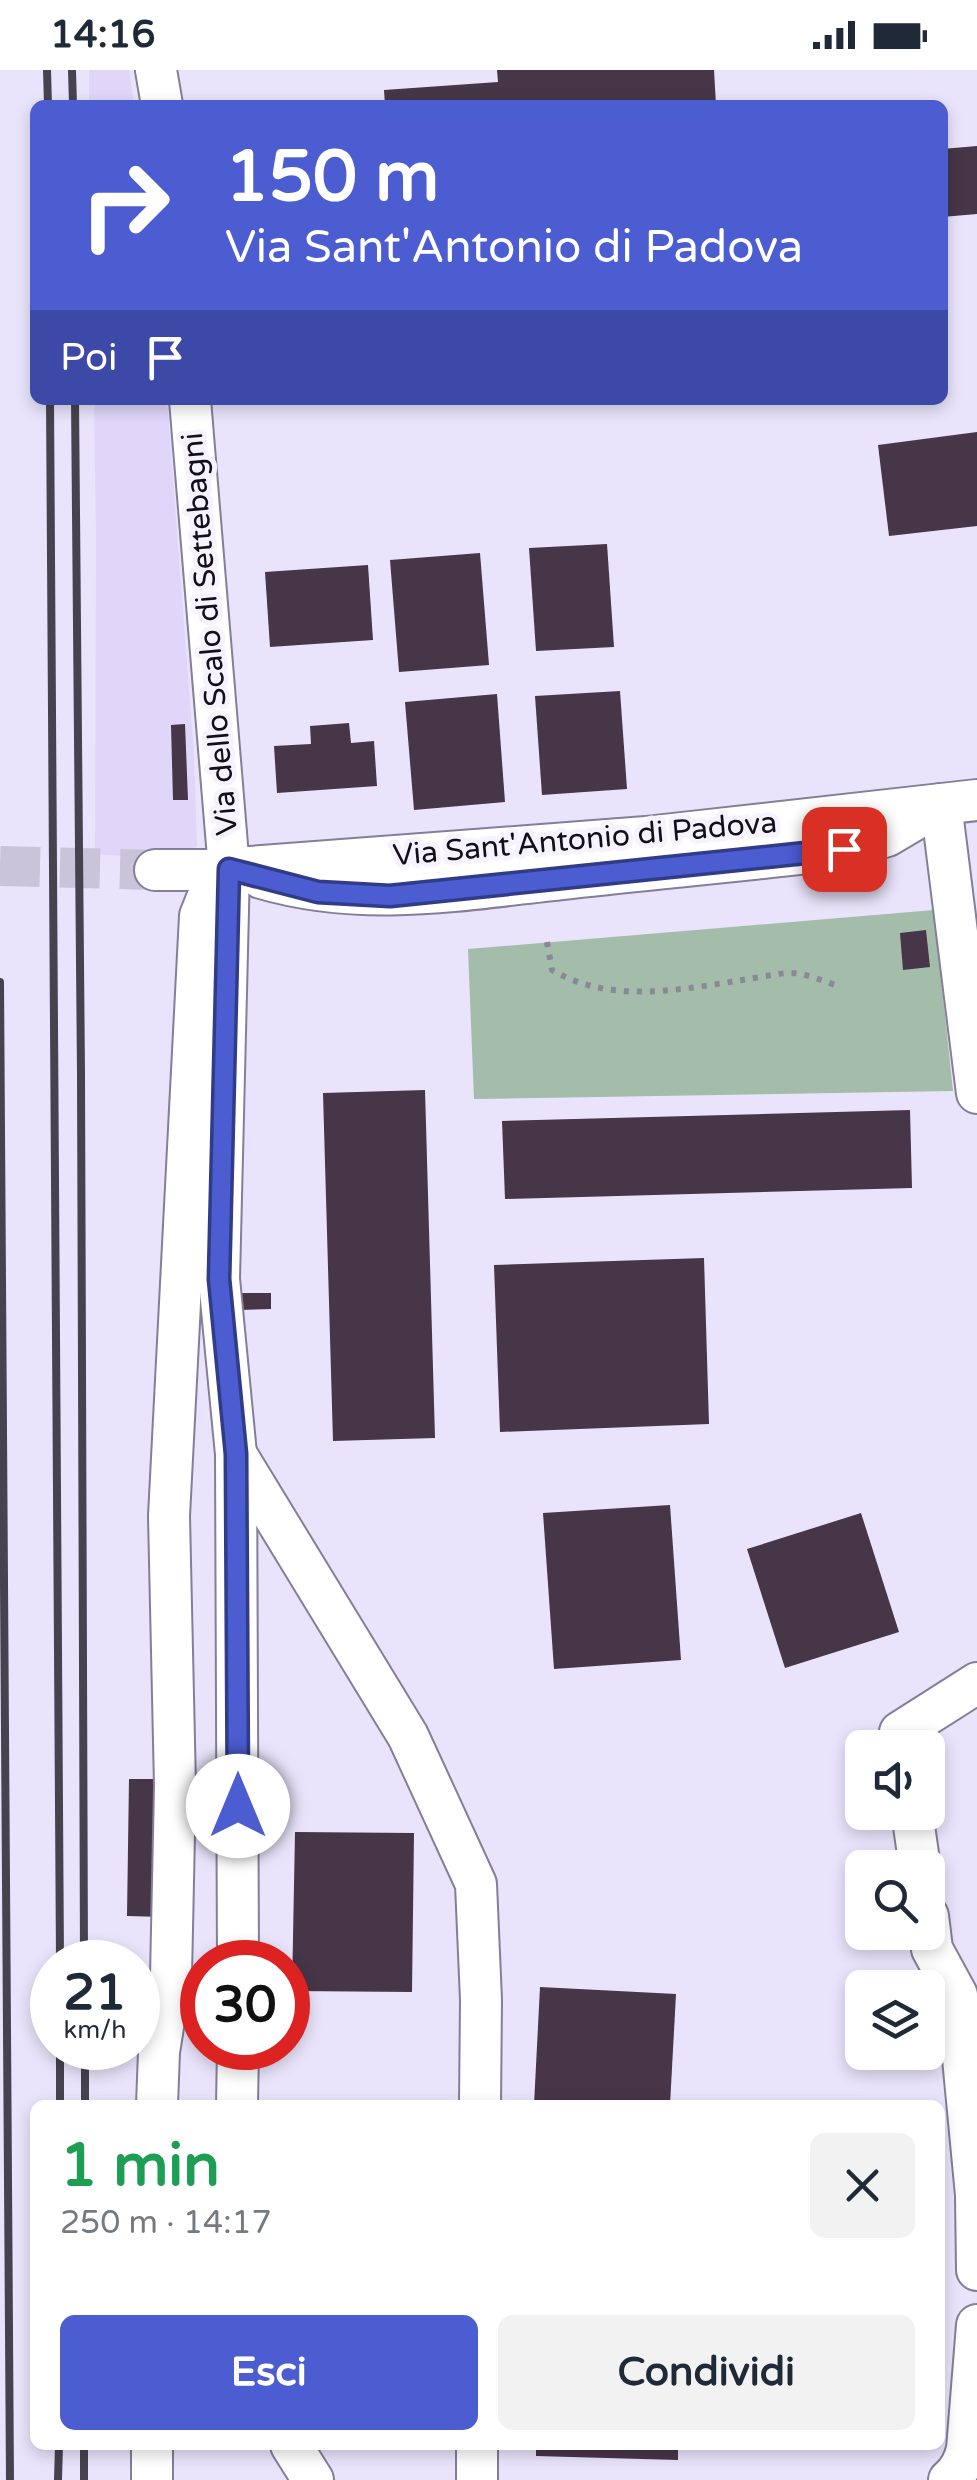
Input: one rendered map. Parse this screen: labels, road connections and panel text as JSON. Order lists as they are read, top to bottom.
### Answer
{
  "streets": {
    "street": ["Via dello Scalo di Settebagni", "Via Sant'Antonio di Padova"]
  },
  "crossings": [
    ["Via dello Scalo di Settebagni", "Via Sant'Antonio di Padova"]
  ],
  "page": {
    "status": "14:16",
    "turn": ["150 m", "Via Sant'Antonio di Padova"],
    "then": "Poi",
    "speed": "21 km/h",
    "limit": "30",
    "heading": ["1 min", "250 m · 14:17"],
    "buttons": ["Esci", "Condividi"]
  }
}
